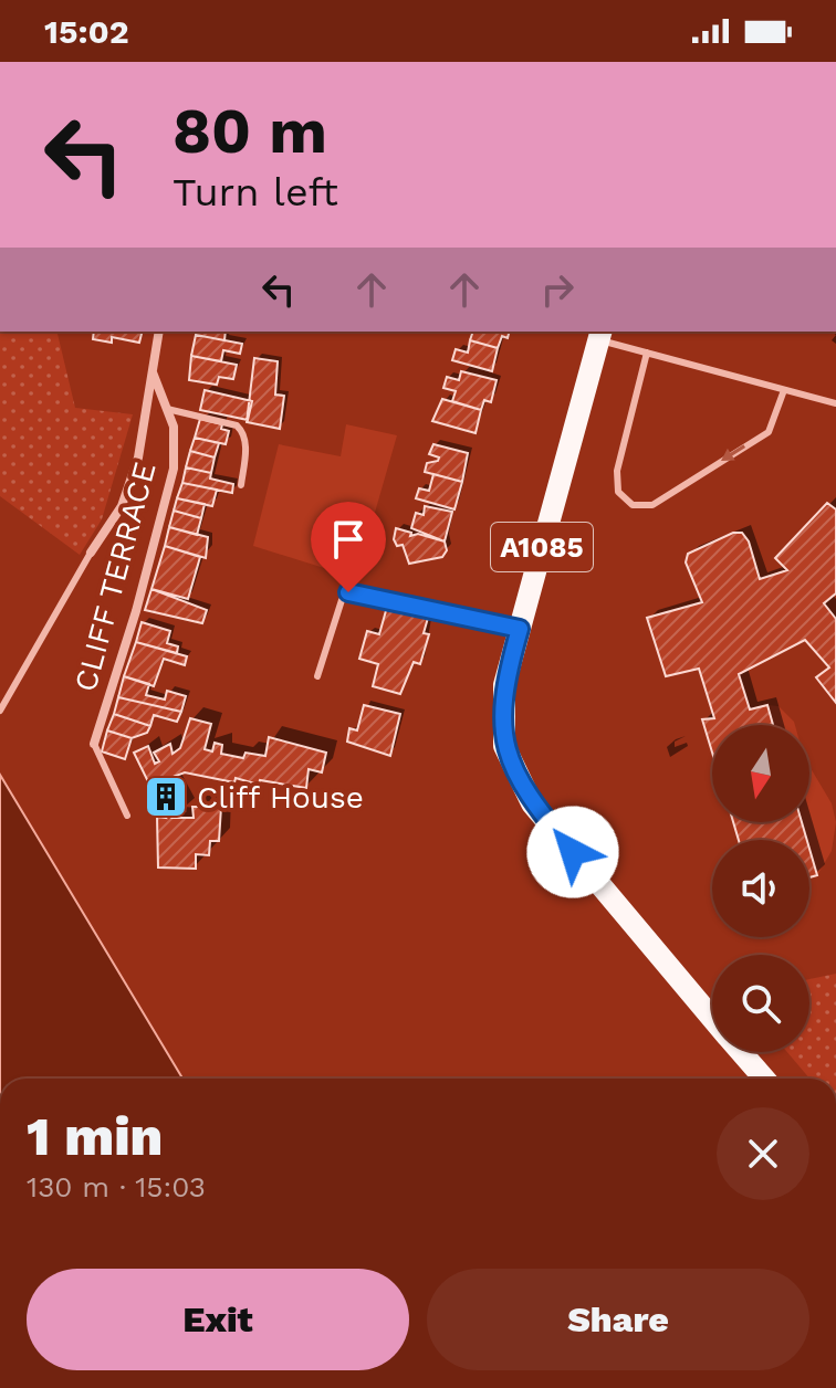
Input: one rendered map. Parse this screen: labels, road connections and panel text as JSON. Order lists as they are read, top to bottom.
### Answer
{
  "streets": {
    "main road": ["A1085"],
    "street": ["CLIFF TERRACE"]
  },
  "places": {
    "building": ["Cliff House"]
  },
  "north": "bottom",
  "page": {
    "status": "15:02",
    "turn": ["80 m", "Turn left"],
    "heading": ["1 min", "130 m · 15:03"],
    "buttons": ["Exit", "Share"]
  }
}
